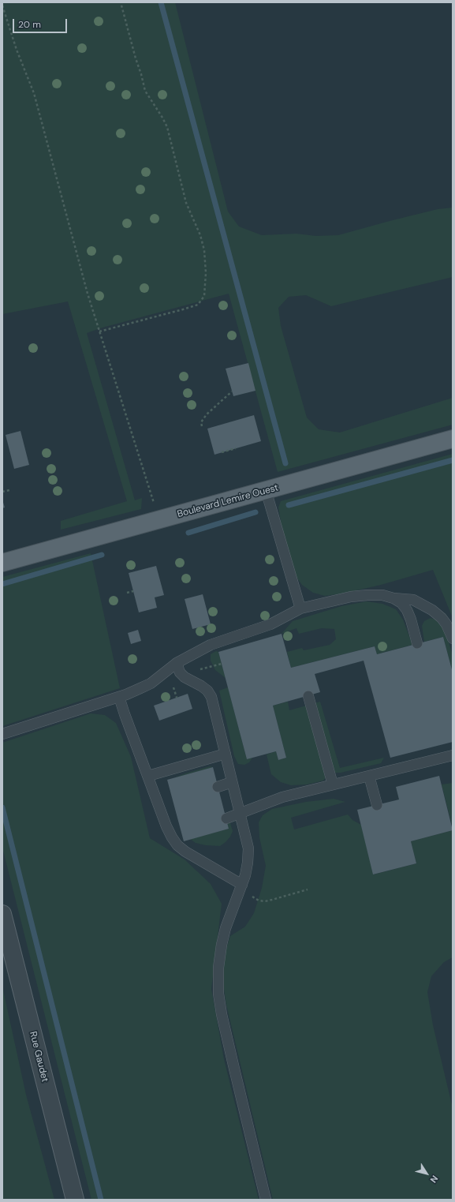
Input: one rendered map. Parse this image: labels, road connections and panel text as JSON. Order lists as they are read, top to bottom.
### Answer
{
  "streets": {
    "main road": ["Boulevard Lemire Ouest"],
    "street": ["Rue Gaudet"]
  },
  "scale_bar": "20 m",
  "north": "bottom right"
}
